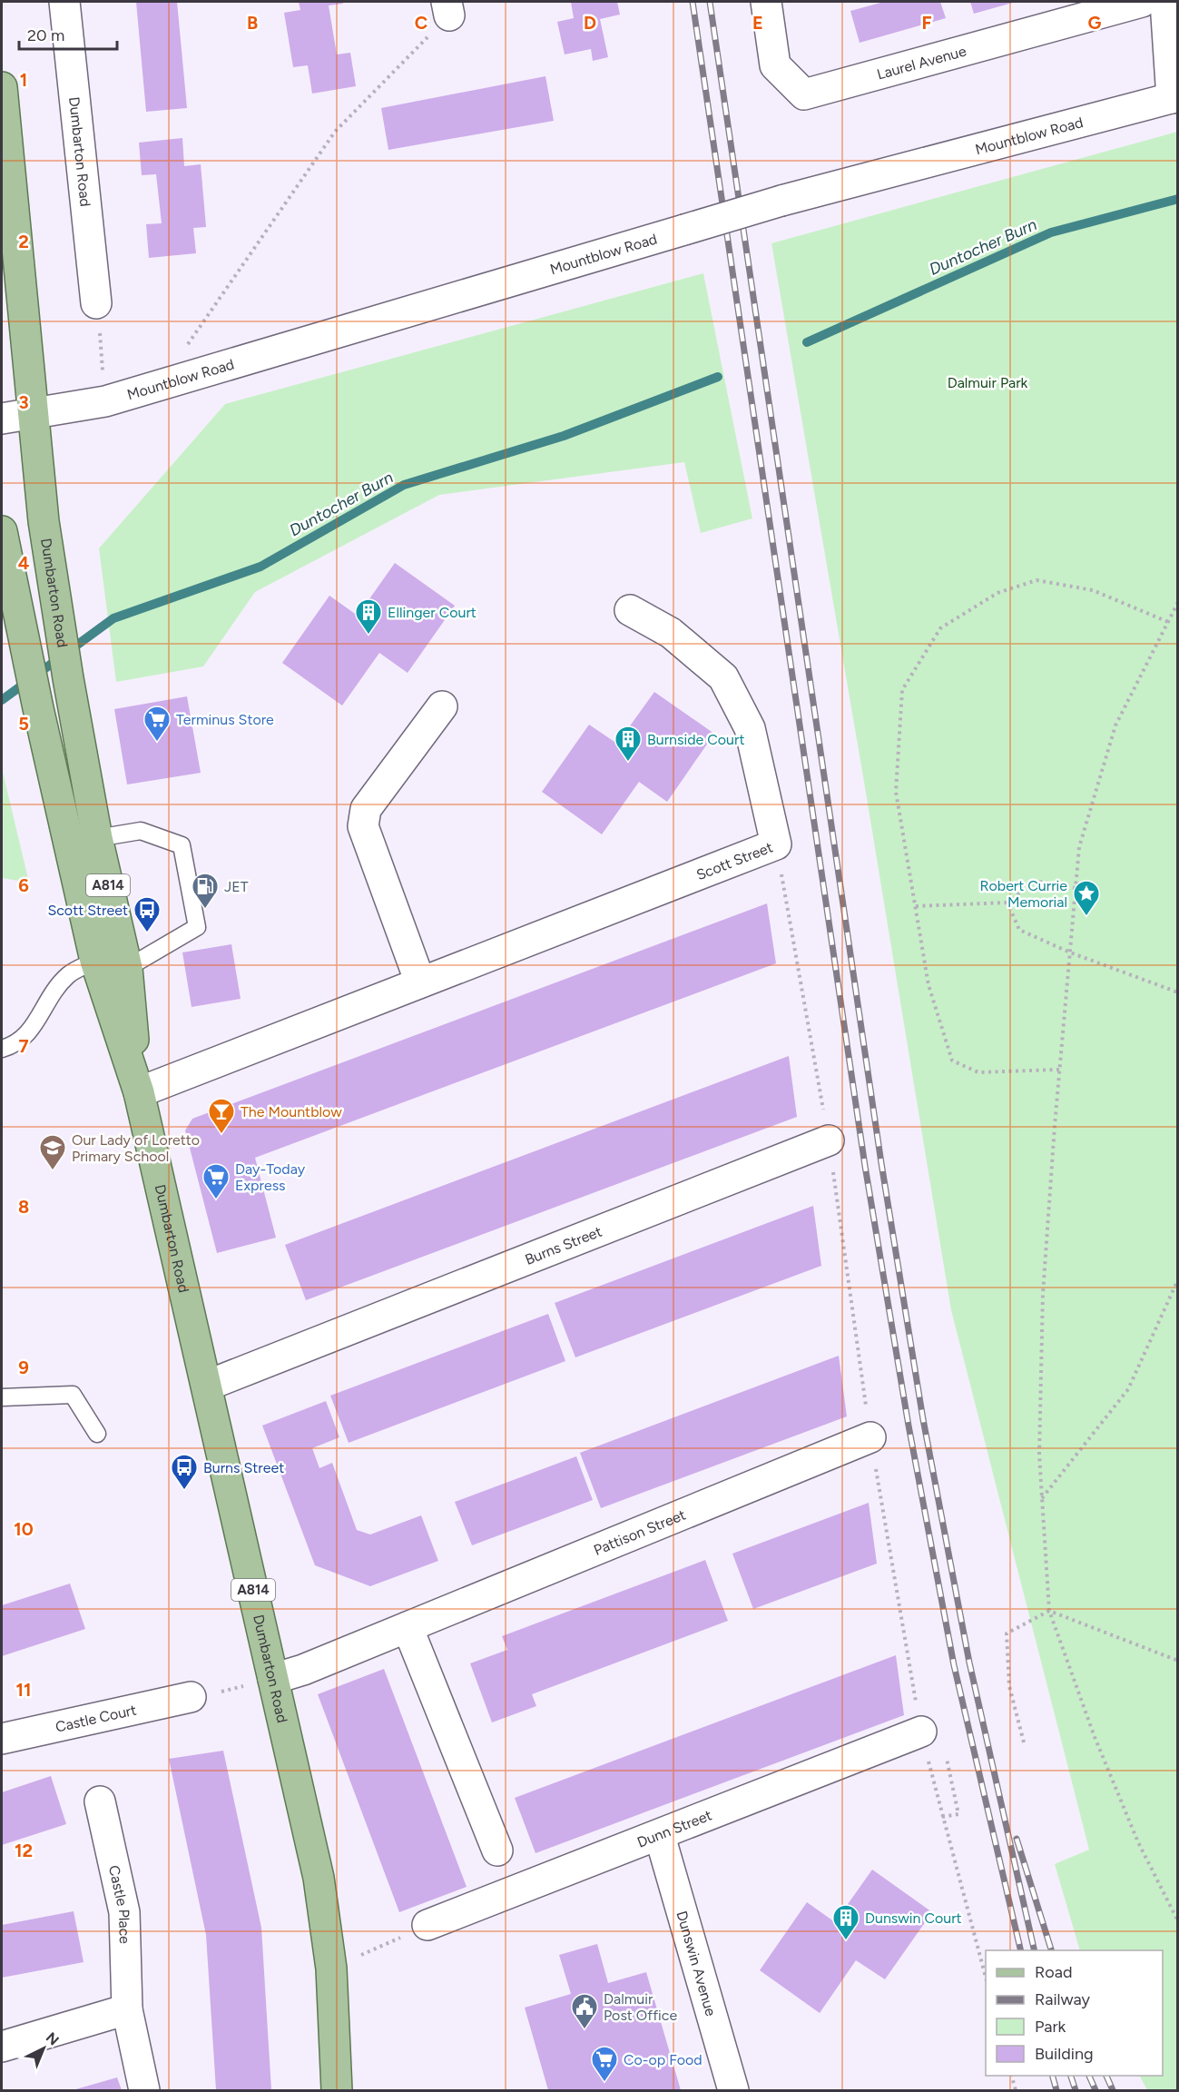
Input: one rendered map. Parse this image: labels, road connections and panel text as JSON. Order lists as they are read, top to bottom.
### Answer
{
  "streets": {
    "main road": ["Dumbarton Road", "A814"],
    "street": [
      "Laurel Avenue",
      "Mountblow Road",
      "Scott Street",
      "Burns Street",
      "Pattison Street",
      "Castle Court",
      "Dunn Street",
      "Castle Place",
      "Dunswin Avenue"
    ]
  },
  "crossings": [
    ["Mountblow Road", "Dumbarton Road"],
    ["Dumbarton Road", "Scott Street"],
    ["Dumbarton Road", "Burns Street"],
    ["Dumbarton Road", "Pattison Street"],
    ["Dunn Street", "Dunswin Avenue"]
  ],
  "water": ["Duntocher Burn"],
  "parks": ["Dalmuir Park"],
  "places": {
    "building": ["Ellinger Court", "Burnside Court", "Dunswin Court"],
    "supermarket": ["Terminus Store", "Day-Today Express", "Co-op Food"],
    "fuel station": ["JET"],
    "place": ["Robert Currie Memorial"],
    "bus stop": ["Scott Street", "Burns Street"],
    "bar": ["The Mountblow"],
    "school or university": ["Our Lady of Loretto Primary School"],
    "public building": ["Dalmuir Post Office"]
  },
  "legend": [
    "Road",
    "Railway",
    "Park",
    "Building"
  ],
  "scale_bar": "20 m",
  "north": "top right",
  "grid": {
    "columns": [
      "B",
      "C",
      "D",
      "E",
      "F",
      "G"
    ],
    "rows": [
      "1",
      "2",
      "3",
      "4",
      "5",
      "6",
      "7",
      "8",
      "9",
      "10",
      "11",
      "12"
    ]
  }
}
